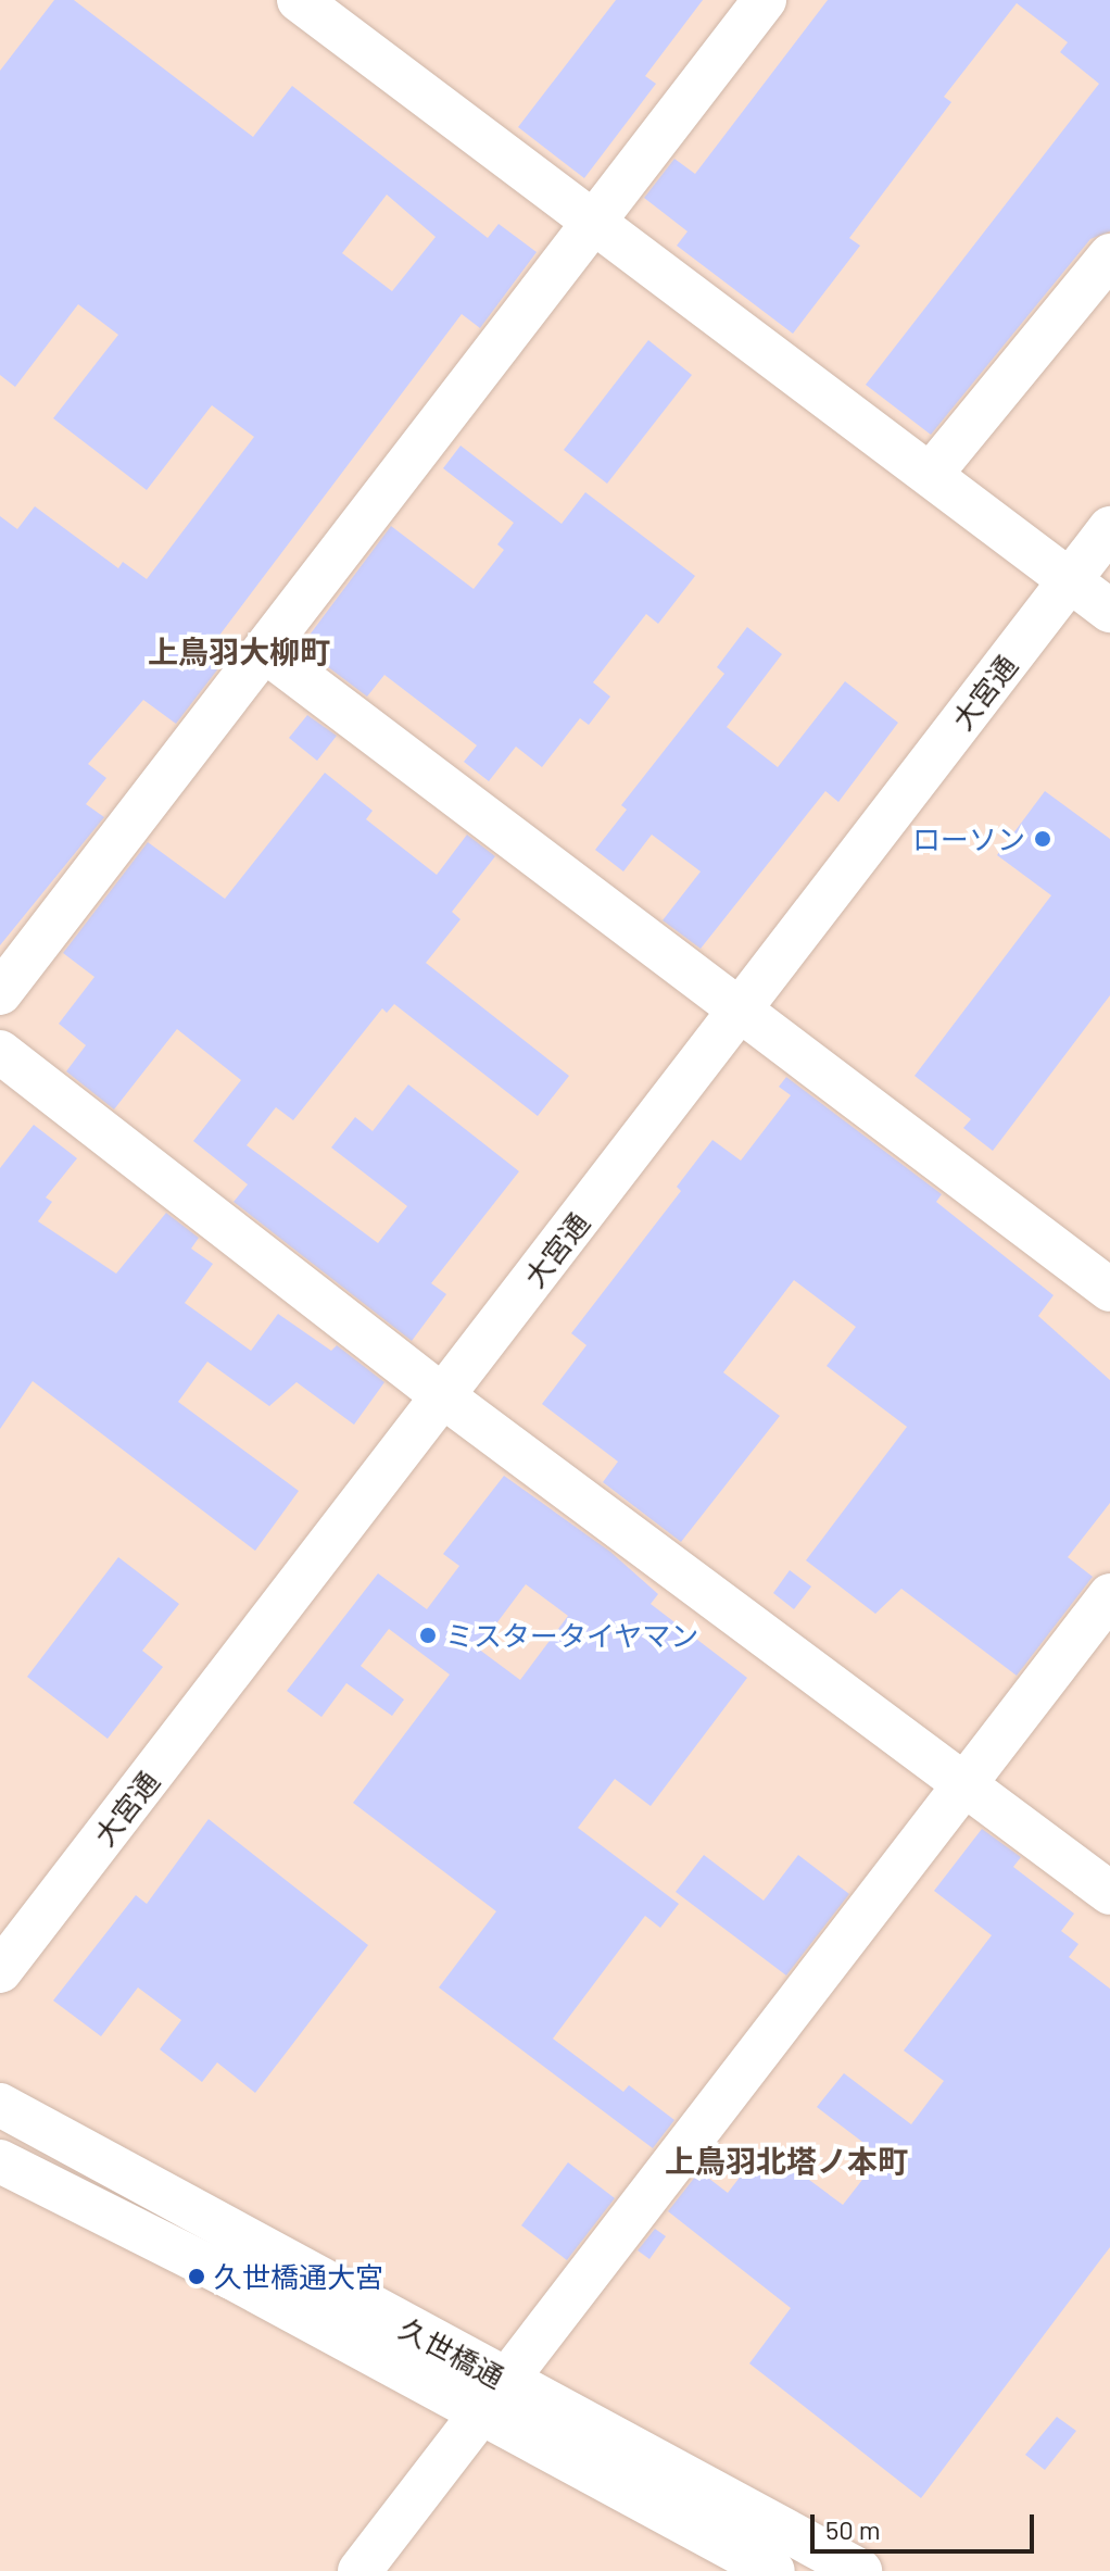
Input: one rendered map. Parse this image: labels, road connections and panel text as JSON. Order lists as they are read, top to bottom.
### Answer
{
  "streets": {
    "street": ["大宮通", "久世橋通"]
  },
  "districts": ["上鳥羽大柳町", "上鳥羽北塔ノ本町"],
  "places": ["ローソン", "ミスタータイヤマン", "久世橋通大宮"],
  "scale_bar": "50 m"
}
